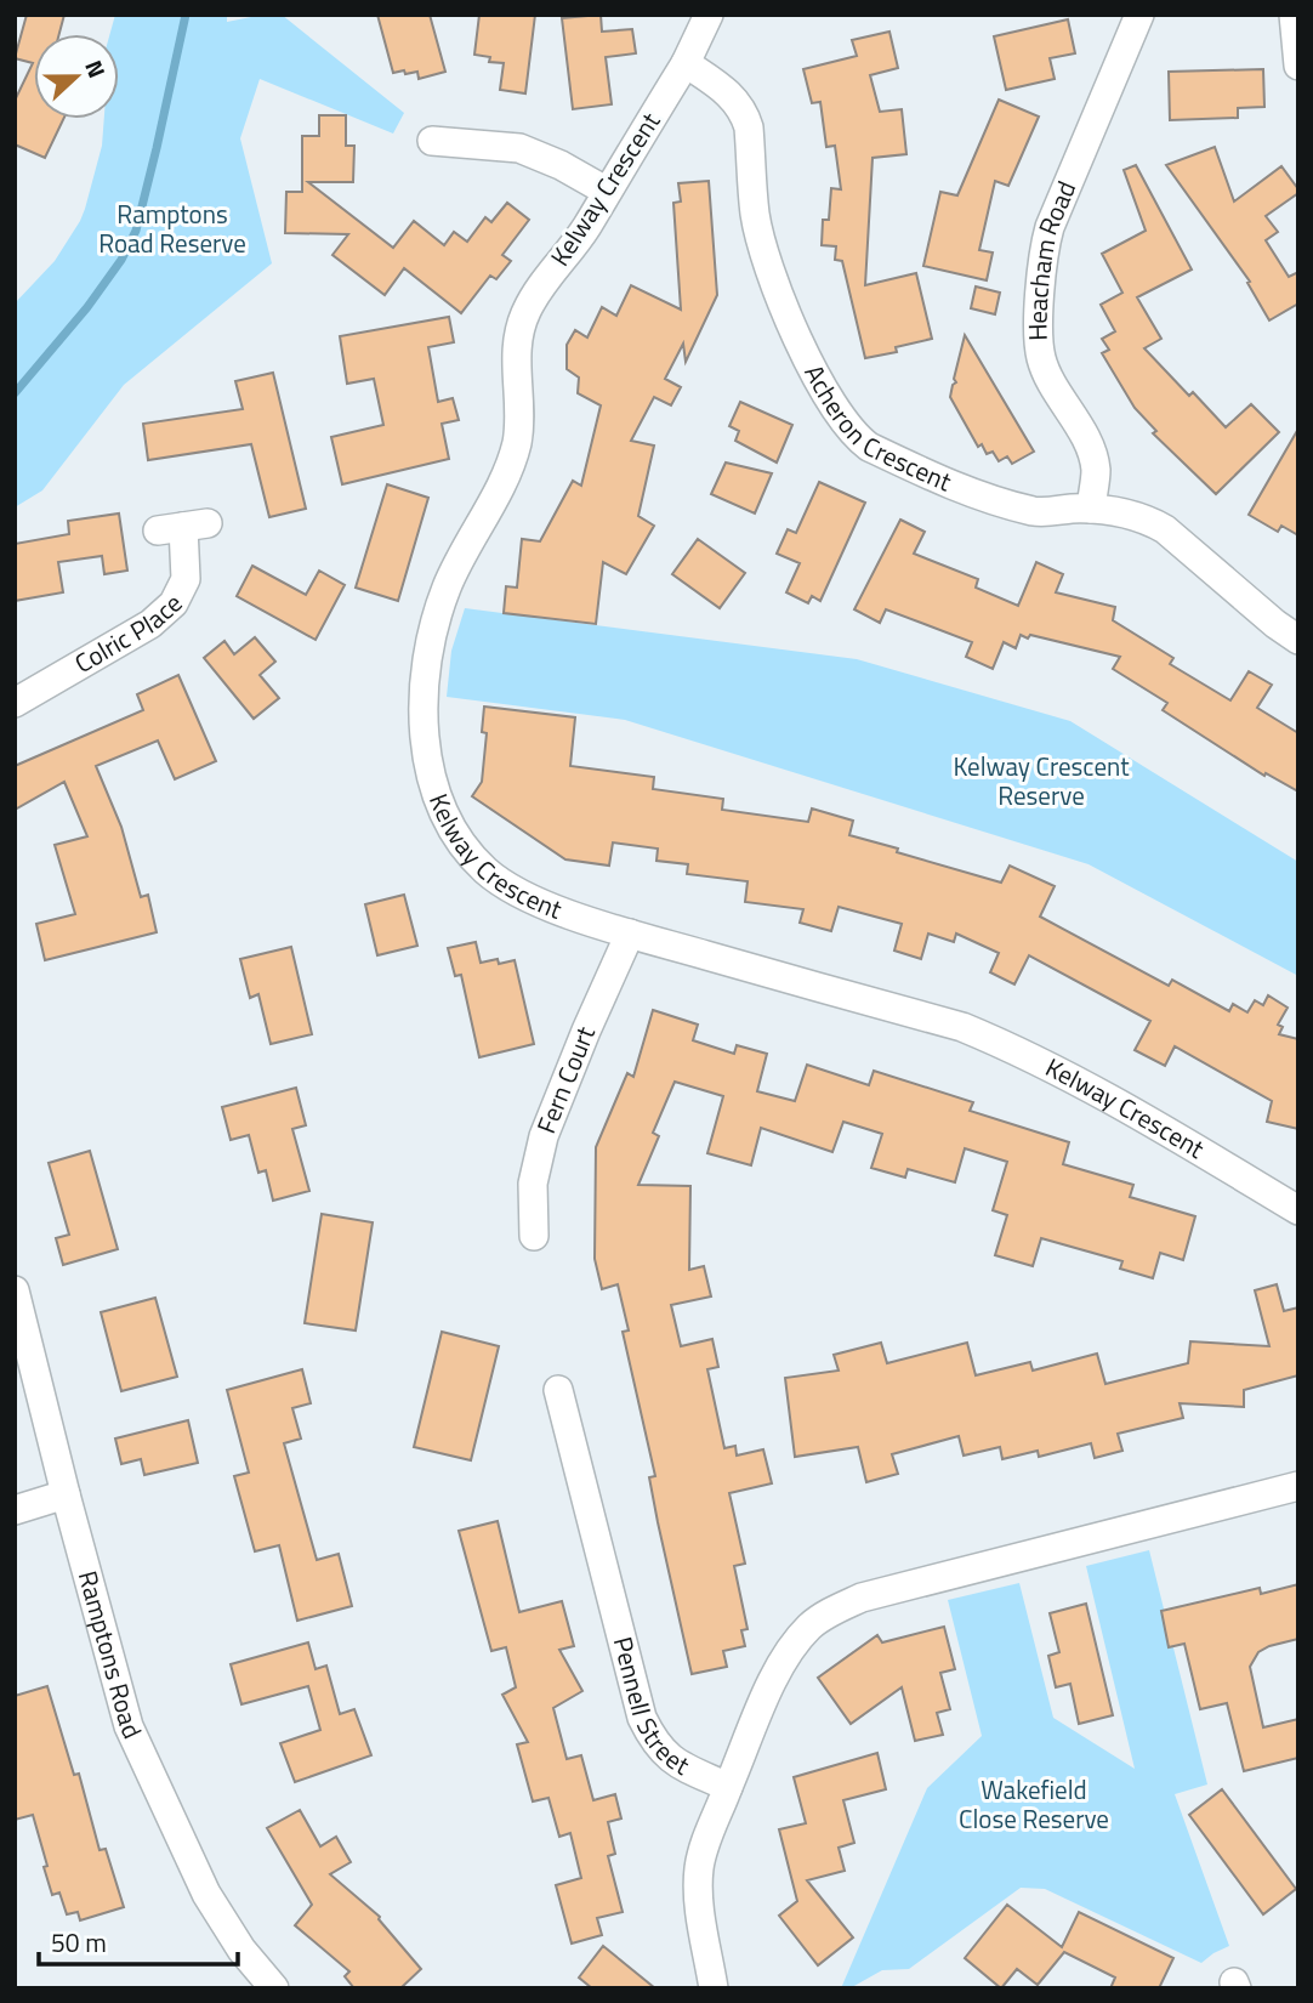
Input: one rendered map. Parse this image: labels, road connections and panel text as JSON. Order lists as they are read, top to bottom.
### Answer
{
  "streets": {
    "street": [
      "Kelway Crescent",
      "Heacham Road",
      "Acheron Crescent",
      "Colric Place",
      "Fern Court",
      "Ramptons Road",
      "Pennell Street"
    ]
  },
  "crossings": [
    ["Kelway Crescent", "Acheron Crescent"],
    ["Kelway Crescent", "Fern Court"],
    ["Heacham Road", "Acheron Crescent"]
  ],
  "parks": ["Ramptons Road Reserve", "Kelway Crescent Reserve", "Wakefield Close Reserve"],
  "scale_bar": "50 m",
  "north": "right"
}
